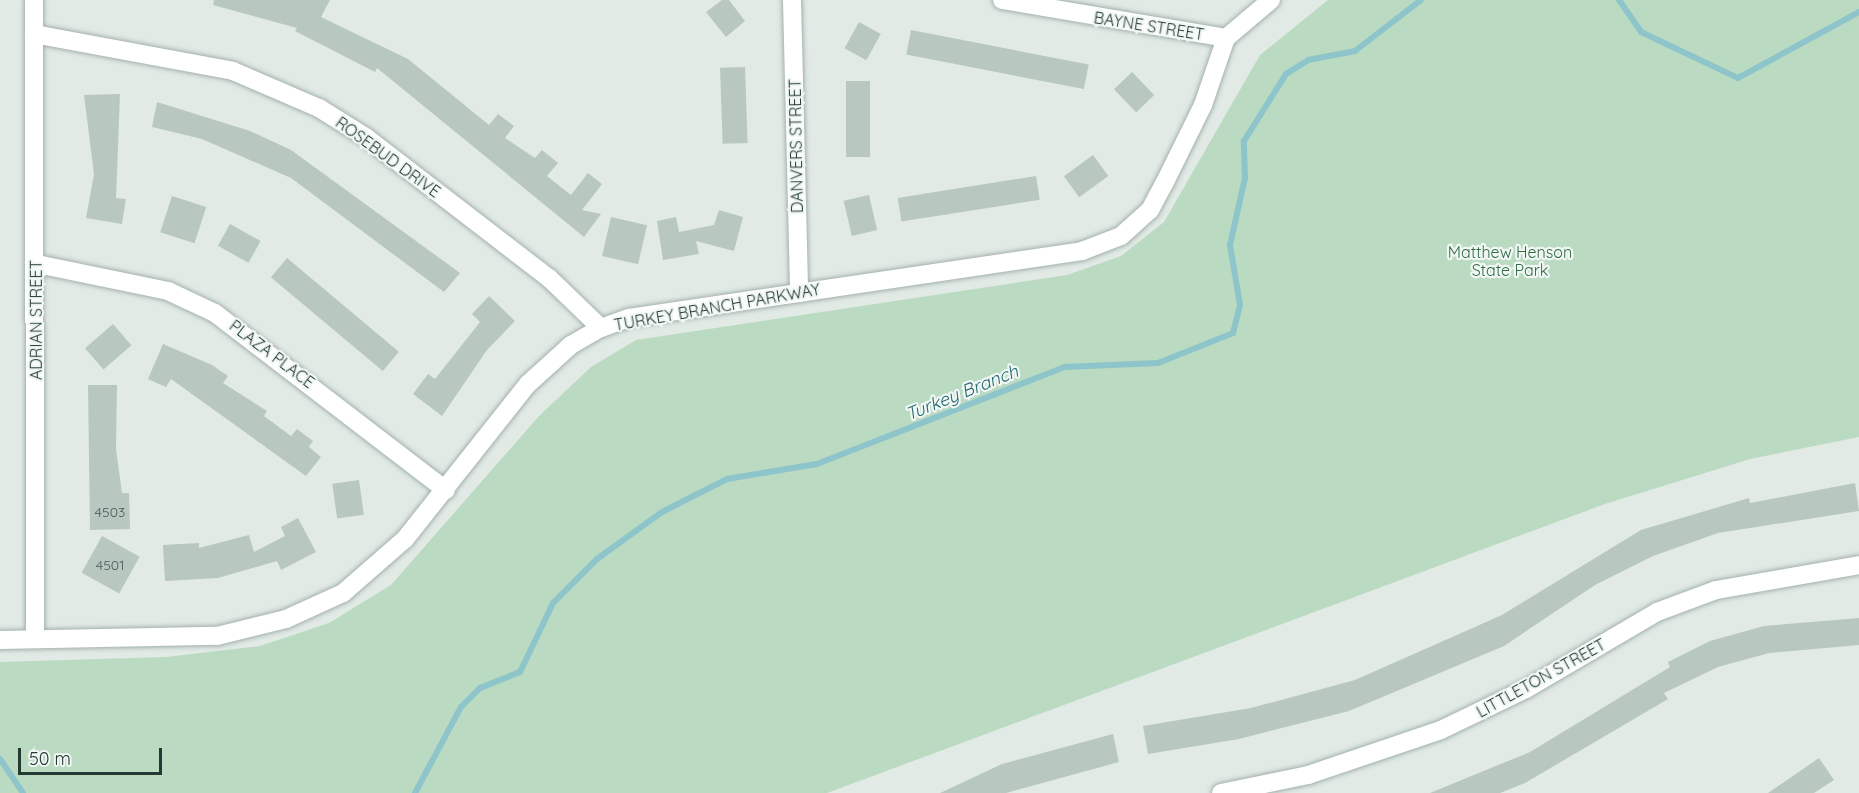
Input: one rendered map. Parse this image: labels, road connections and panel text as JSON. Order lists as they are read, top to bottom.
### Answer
{
  "streets": {
    "street": [
      "BAYNE STREET",
      "DANVERS STREET",
      "ROSEBUD DRIVE",
      "TURKEY BRANCH PARKWAY",
      "ADRIAN STREET",
      "PLAZA PLACE",
      "LITTLETON STREET"
    ]
  },
  "crossings": [
    ["BAYNE STREET", "TURKEY BRANCH PARKWAY"],
    ["DANVERS STREET", "TURKEY BRANCH PARKWAY"],
    ["ROSEBUD DRIVE", "TURKEY BRANCH PARKWAY"],
    ["ROSEBUD DRIVE", "ADRIAN STREET"],
    ["TURKEY BRANCH PARKWAY", "ADRIAN STREET"],
    ["TURKEY BRANCH PARKWAY", "PLAZA PLACE"],
    ["ADRIAN STREET", "PLAZA PLACE"]
  ],
  "water": ["Turkey Branch"],
  "parks": ["Matthew Henson State Park"],
  "house_numbers": ["4503", "4501"],
  "scale_bar": "50 m"
}
